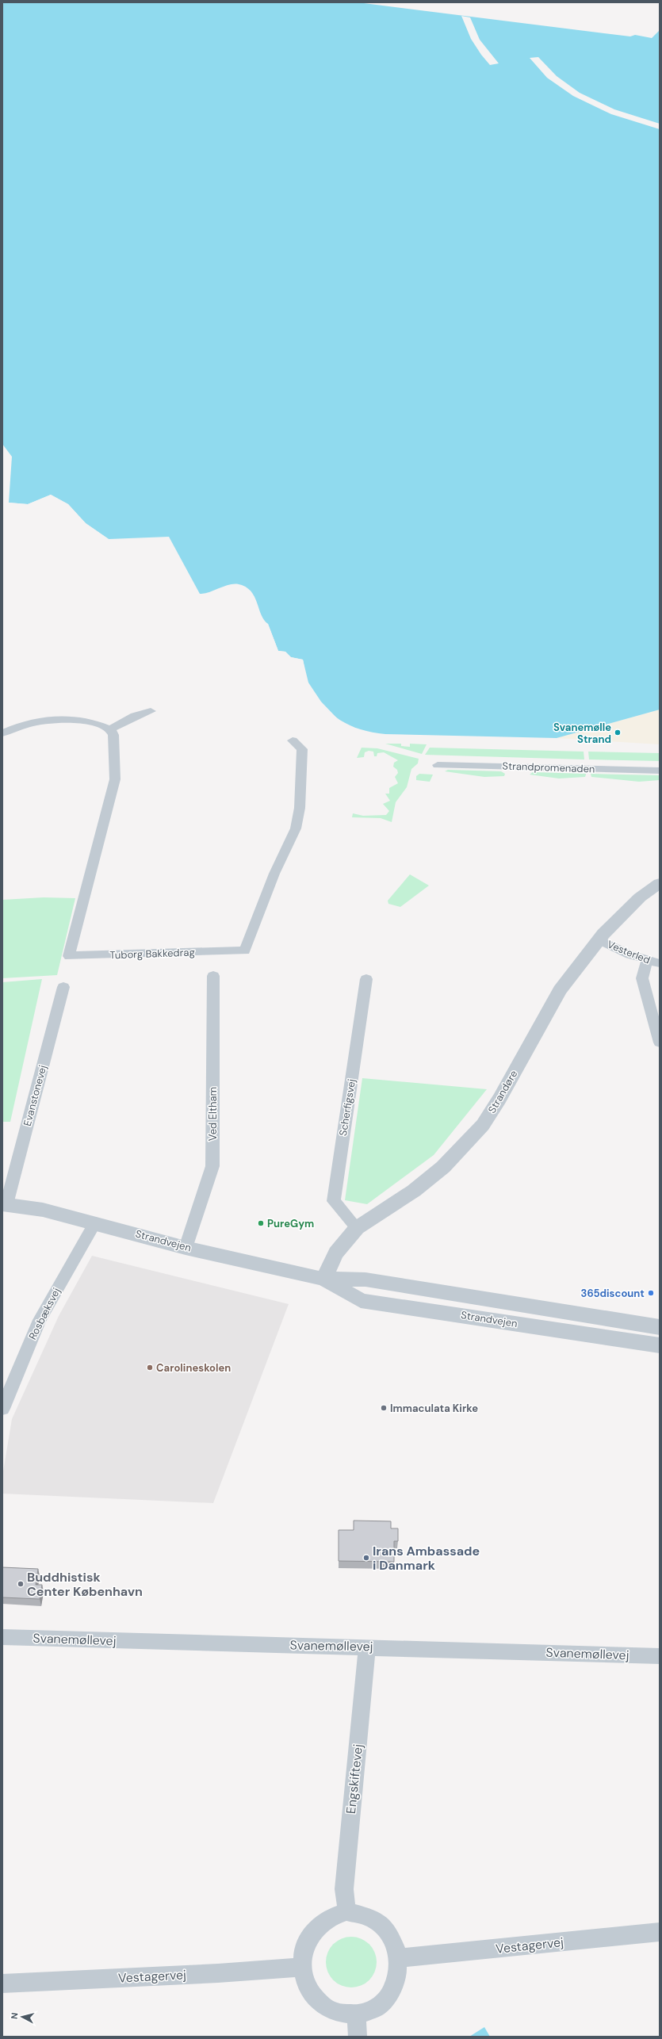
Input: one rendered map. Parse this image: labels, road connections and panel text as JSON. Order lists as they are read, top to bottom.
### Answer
{
  "streets": {
    "street": [
      "Strandpromenaden",
      "Vesterled",
      "Tuborg Bakkedrag",
      "Strandøre",
      "Evanstonevej",
      "Scherfigsvej",
      "Ved Eltham",
      "Strandvejen",
      "Rosbæksvej",
      "Svanemøllevej",
      "Engskiftevej",
      "Vestagervej"
    ]
  },
  "crossings": [
    ["Vesterled", "Strandøre"],
    ["Strandøre", "Scherfigsvej"],
    ["Strandøre", "Strandvejen"],
    ["Evanstonevej", "Strandvejen"],
    ["Ved Eltham", "Strandvejen"],
    ["Strandvejen", "Rosbæksvej"],
    ["Svanemøllevej", "Engskiftevej"],
    ["Engskiftevej", "Vestagervej"]
  ],
  "places": [
    "Svanemølle Strand",
    "PureGym",
    "365discount",
    "Carolineskolen",
    "Immaculata Kirke",
    "Irans Ambassade i Danmark",
    "Buddhistisk Center København"
  ],
  "north": "left"
}
